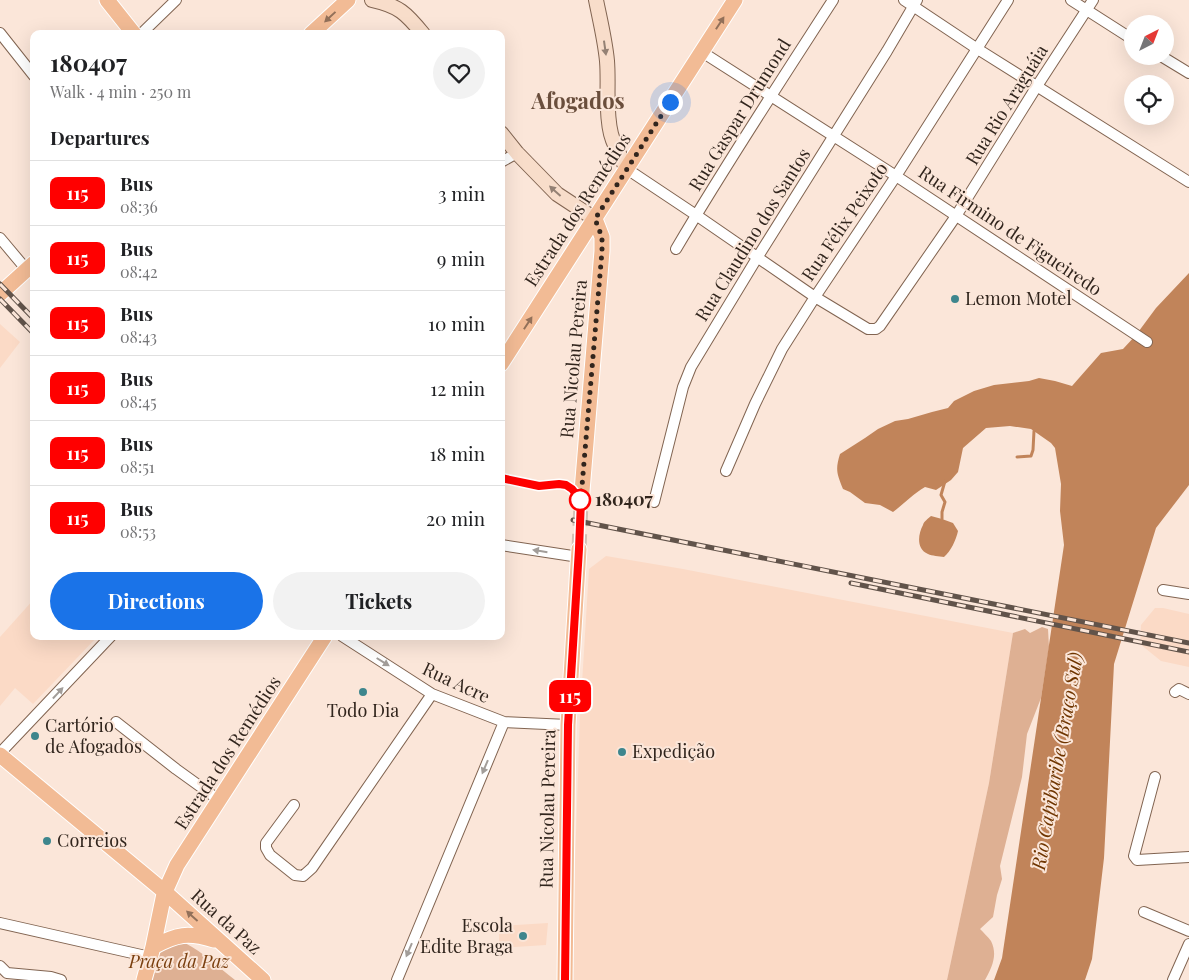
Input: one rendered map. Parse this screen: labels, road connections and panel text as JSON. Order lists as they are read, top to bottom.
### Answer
{
  "streets": {
    "main road": ["Estrada dos Remédios", "Rua Nicolau Pereira", "Rua da Paz"],
    "street": [
      "Rua Rio Araguáia",
      "Rua Gaspar Drumond",
      "Rua Félix Peixoto",
      "Rua Firmino de Figueiredo",
      "Rua Claudino dos Santos",
      "Rua Acre"
    ]
  },
  "crossings": [
    ["Rua Rio Araguáia", "Rua Félix Peixoto"],
    ["Rua Rio Araguáia", "Rua Firmino de Figueiredo"],
    ["Rua Gaspar Drumond", "Rua Firmino de Figueiredo"],
    ["Estrada dos Remédios", "Rua Firmino de Figueiredo"],
    ["Estrada dos Remédios", "Rua Nicolau Pereira"],
    ["Estrada dos Remédios", "Rua da Paz"],
    ["Rua Félix Peixoto", "Rua Firmino de Figueiredo"],
    ["Rua Firmino de Figueiredo", "Rua Claudino dos Santos"],
    ["Rua Nicolau Pereira", "Rua Acre"]
  ],
  "one_way": ["Rua Acre"],
  "districts": ["Afogados"],
  "water": ["Rio Capibaribe (Braço Sul)"],
  "parks": ["Praça da Paz"],
  "places": [
    "Lemon Motel",
    "180407",
    "Todo Dia",
    "Cartório de Afogados",
    "Expedição",
    "Correios",
    "Escola Edite Braga"
  ],
  "lines": ["bus line 115"],
  "north": "top right",
  "page": {
    "on_map": "115",
    "heading": [
      ["180407", "Walk · 4 min · 250 m"],
      "Departures"
    ],
    "list": [
      {
        "mark": "115",
        "name": "Bus",
        "note": "08:36",
        "value": "3 min"
      },
      {
        "mark": "115",
        "name": "Bus",
        "note": "08:42",
        "value": "9 min"
      },
      {
        "mark": "115",
        "name": "Bus",
        "note": "08:43",
        "value": "10 min"
      },
      {
        "mark": "115",
        "name": "Bus",
        "note": "08:45",
        "value": "12 min"
      },
      {
        "mark": "115",
        "name": "Bus",
        "note": "08:51",
        "value": "18 min"
      },
      {
        "mark": "115",
        "name": "Bus",
        "note": "08:53",
        "value": "20 min"
      }
    ],
    "buttons": ["Directions", "Tickets"]
  }
}
